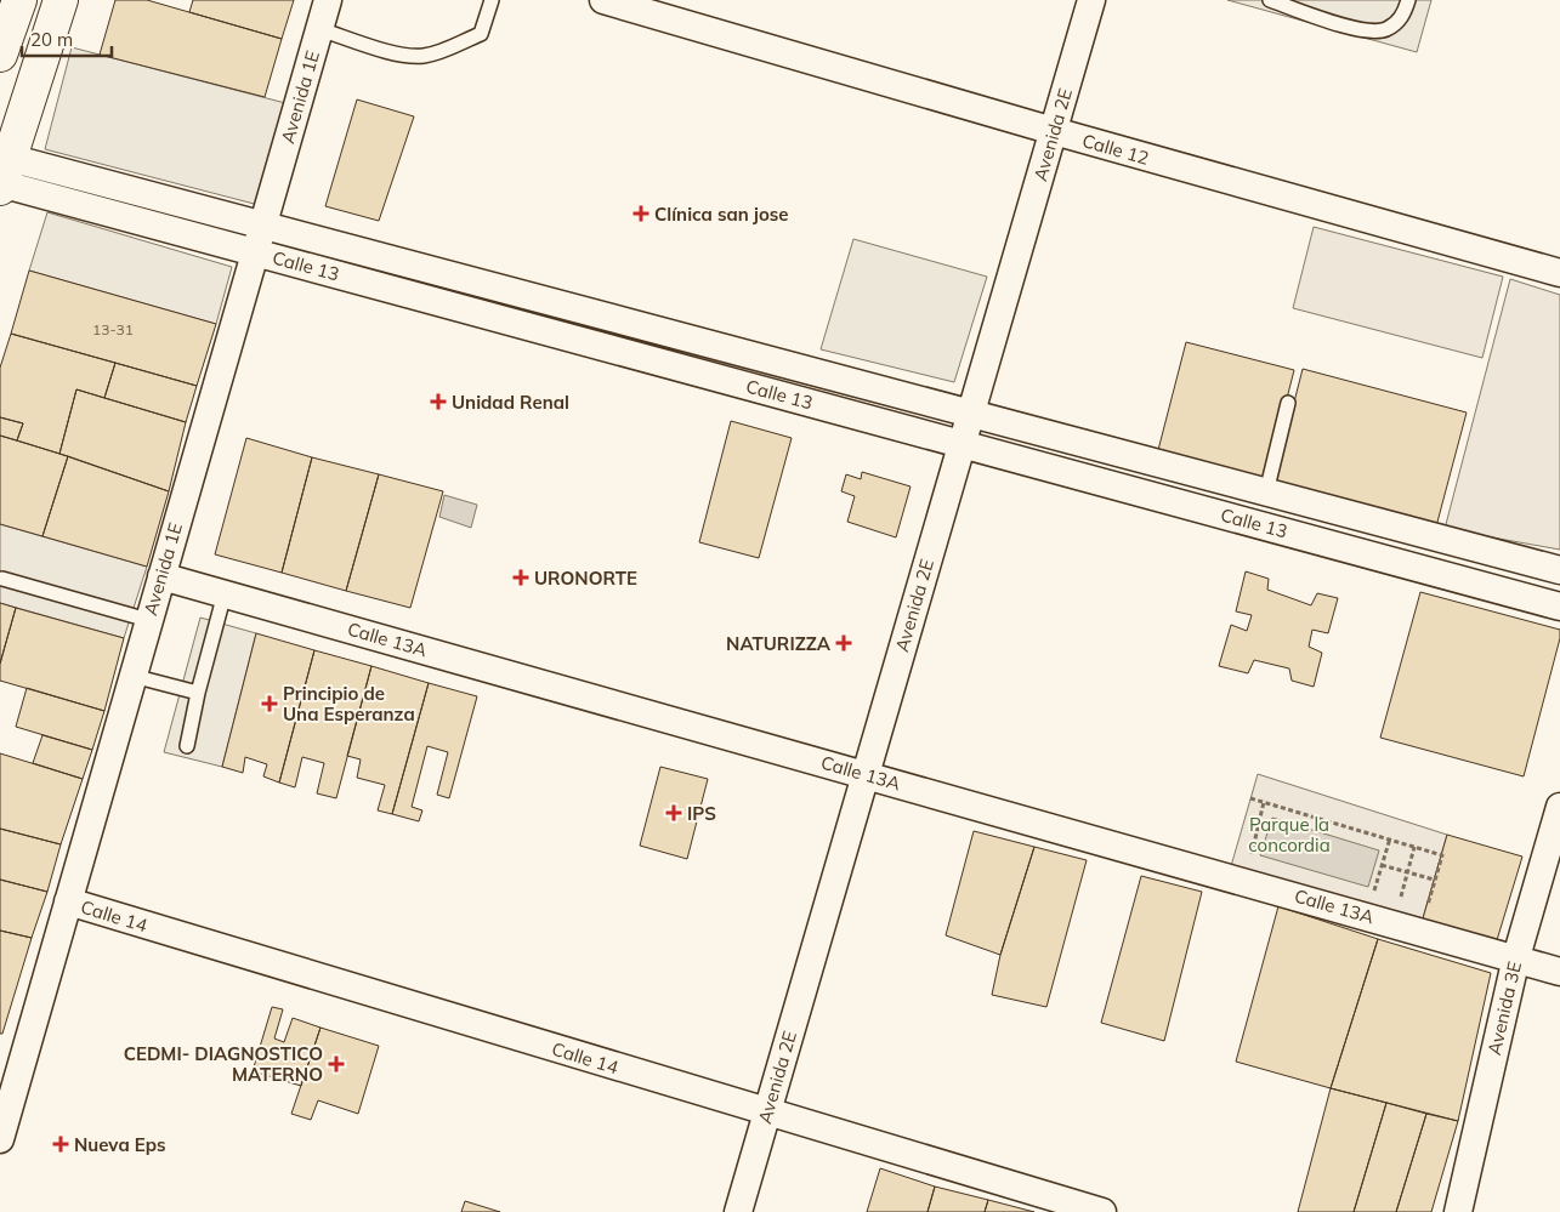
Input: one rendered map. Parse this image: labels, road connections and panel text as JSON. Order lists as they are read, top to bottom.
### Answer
{
  "streets": {
    "street": [
      "Avenida 1E",
      "Avenida 2E",
      "Calle 12",
      "Calle 13",
      "Calle 13A",
      "Calle 14",
      "Avenida 3E"
    ]
  },
  "crossings": [
    ["Avenida 1E", "Calle 13"],
    ["Avenida 1E", "Calle 13A"],
    ["Avenida 1E", "Calle 14"],
    ["Avenida 2E", "Calle 12"],
    ["Avenida 2E", "Calle 13"],
    ["Avenida 2E", "Calle 13A"],
    ["Avenida 2E", "Calle 14"],
    ["Calle 13A", "Avenida 3E"]
  ],
  "parks": ["Parque la concordia"],
  "places": {
    "health": [
      "Clínica san jose",
      "Unidad Renal",
      "URONORTE",
      "NATURIZZA",
      "Principio de Una Esperanza",
      "IPS",
      "CEDMI- DIAGNOSTICO MATERNO",
      "Nueva Eps"
    ]
  },
  "house_numbers": ["13-31"],
  "scale_bar": "20 m"
}
